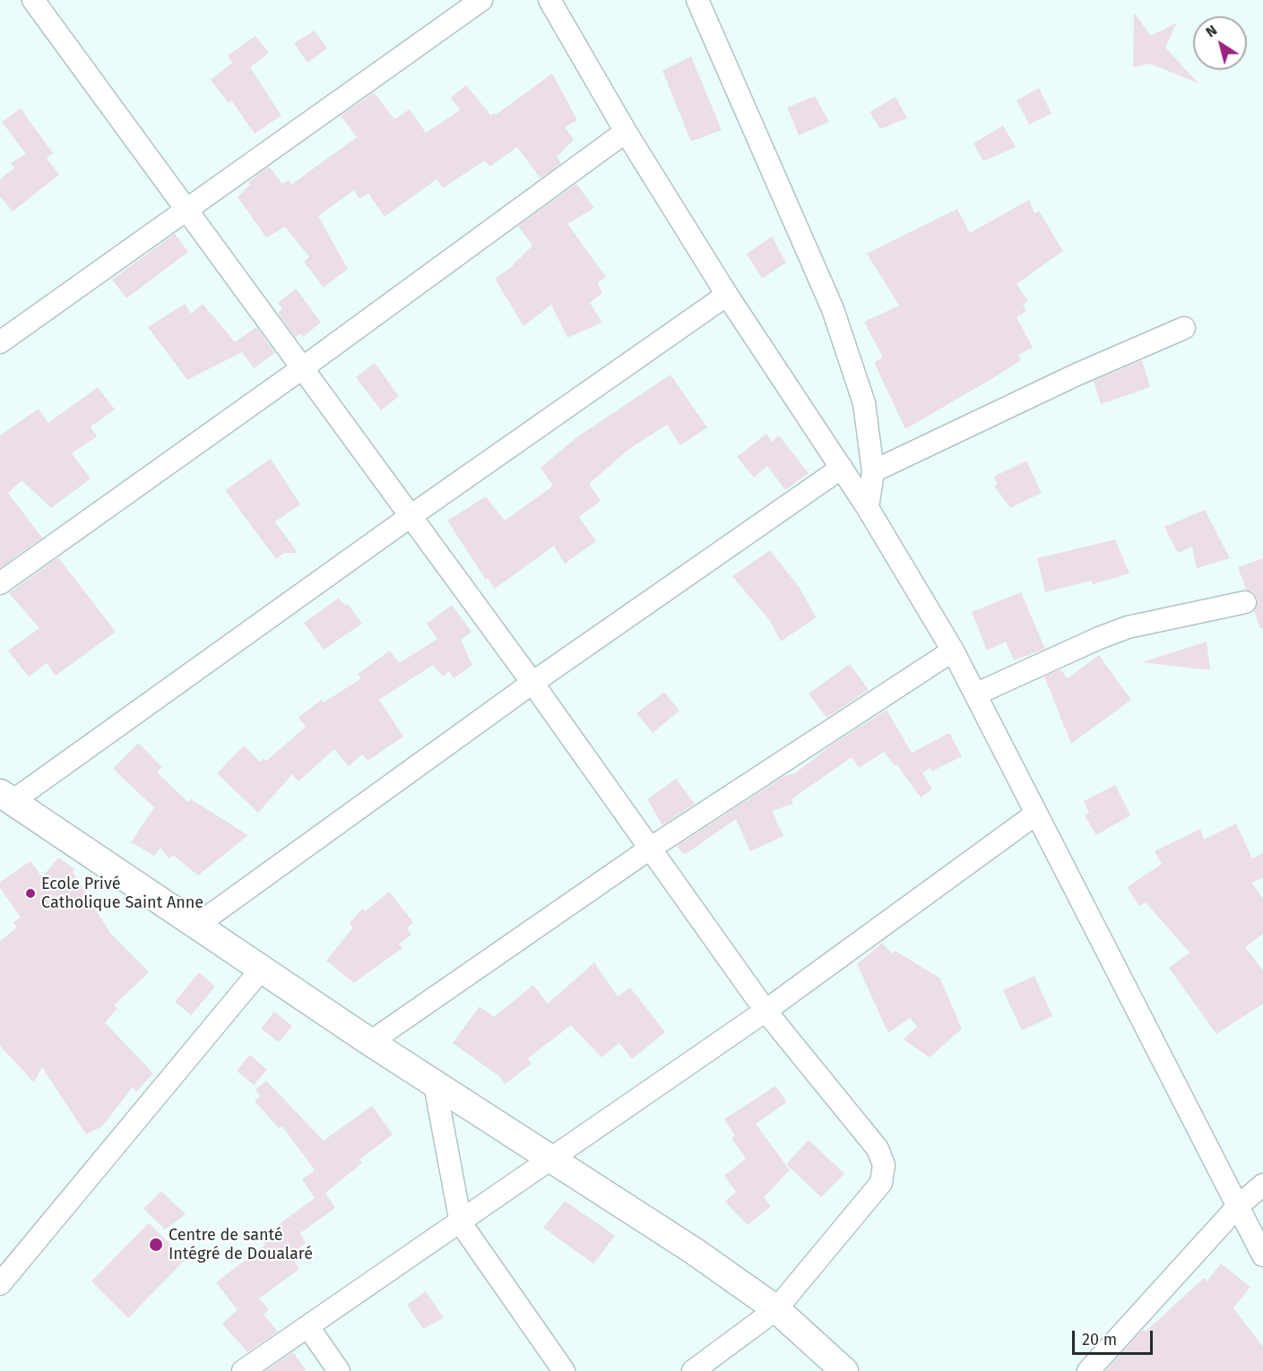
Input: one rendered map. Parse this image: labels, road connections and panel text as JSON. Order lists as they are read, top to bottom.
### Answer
{
  "places": ["Ecole Privé Catholique Saint Anne", "Centre de santé Intégré de Doualaré"],
  "scale_bar": "20 m",
  "north": "top left"
}
